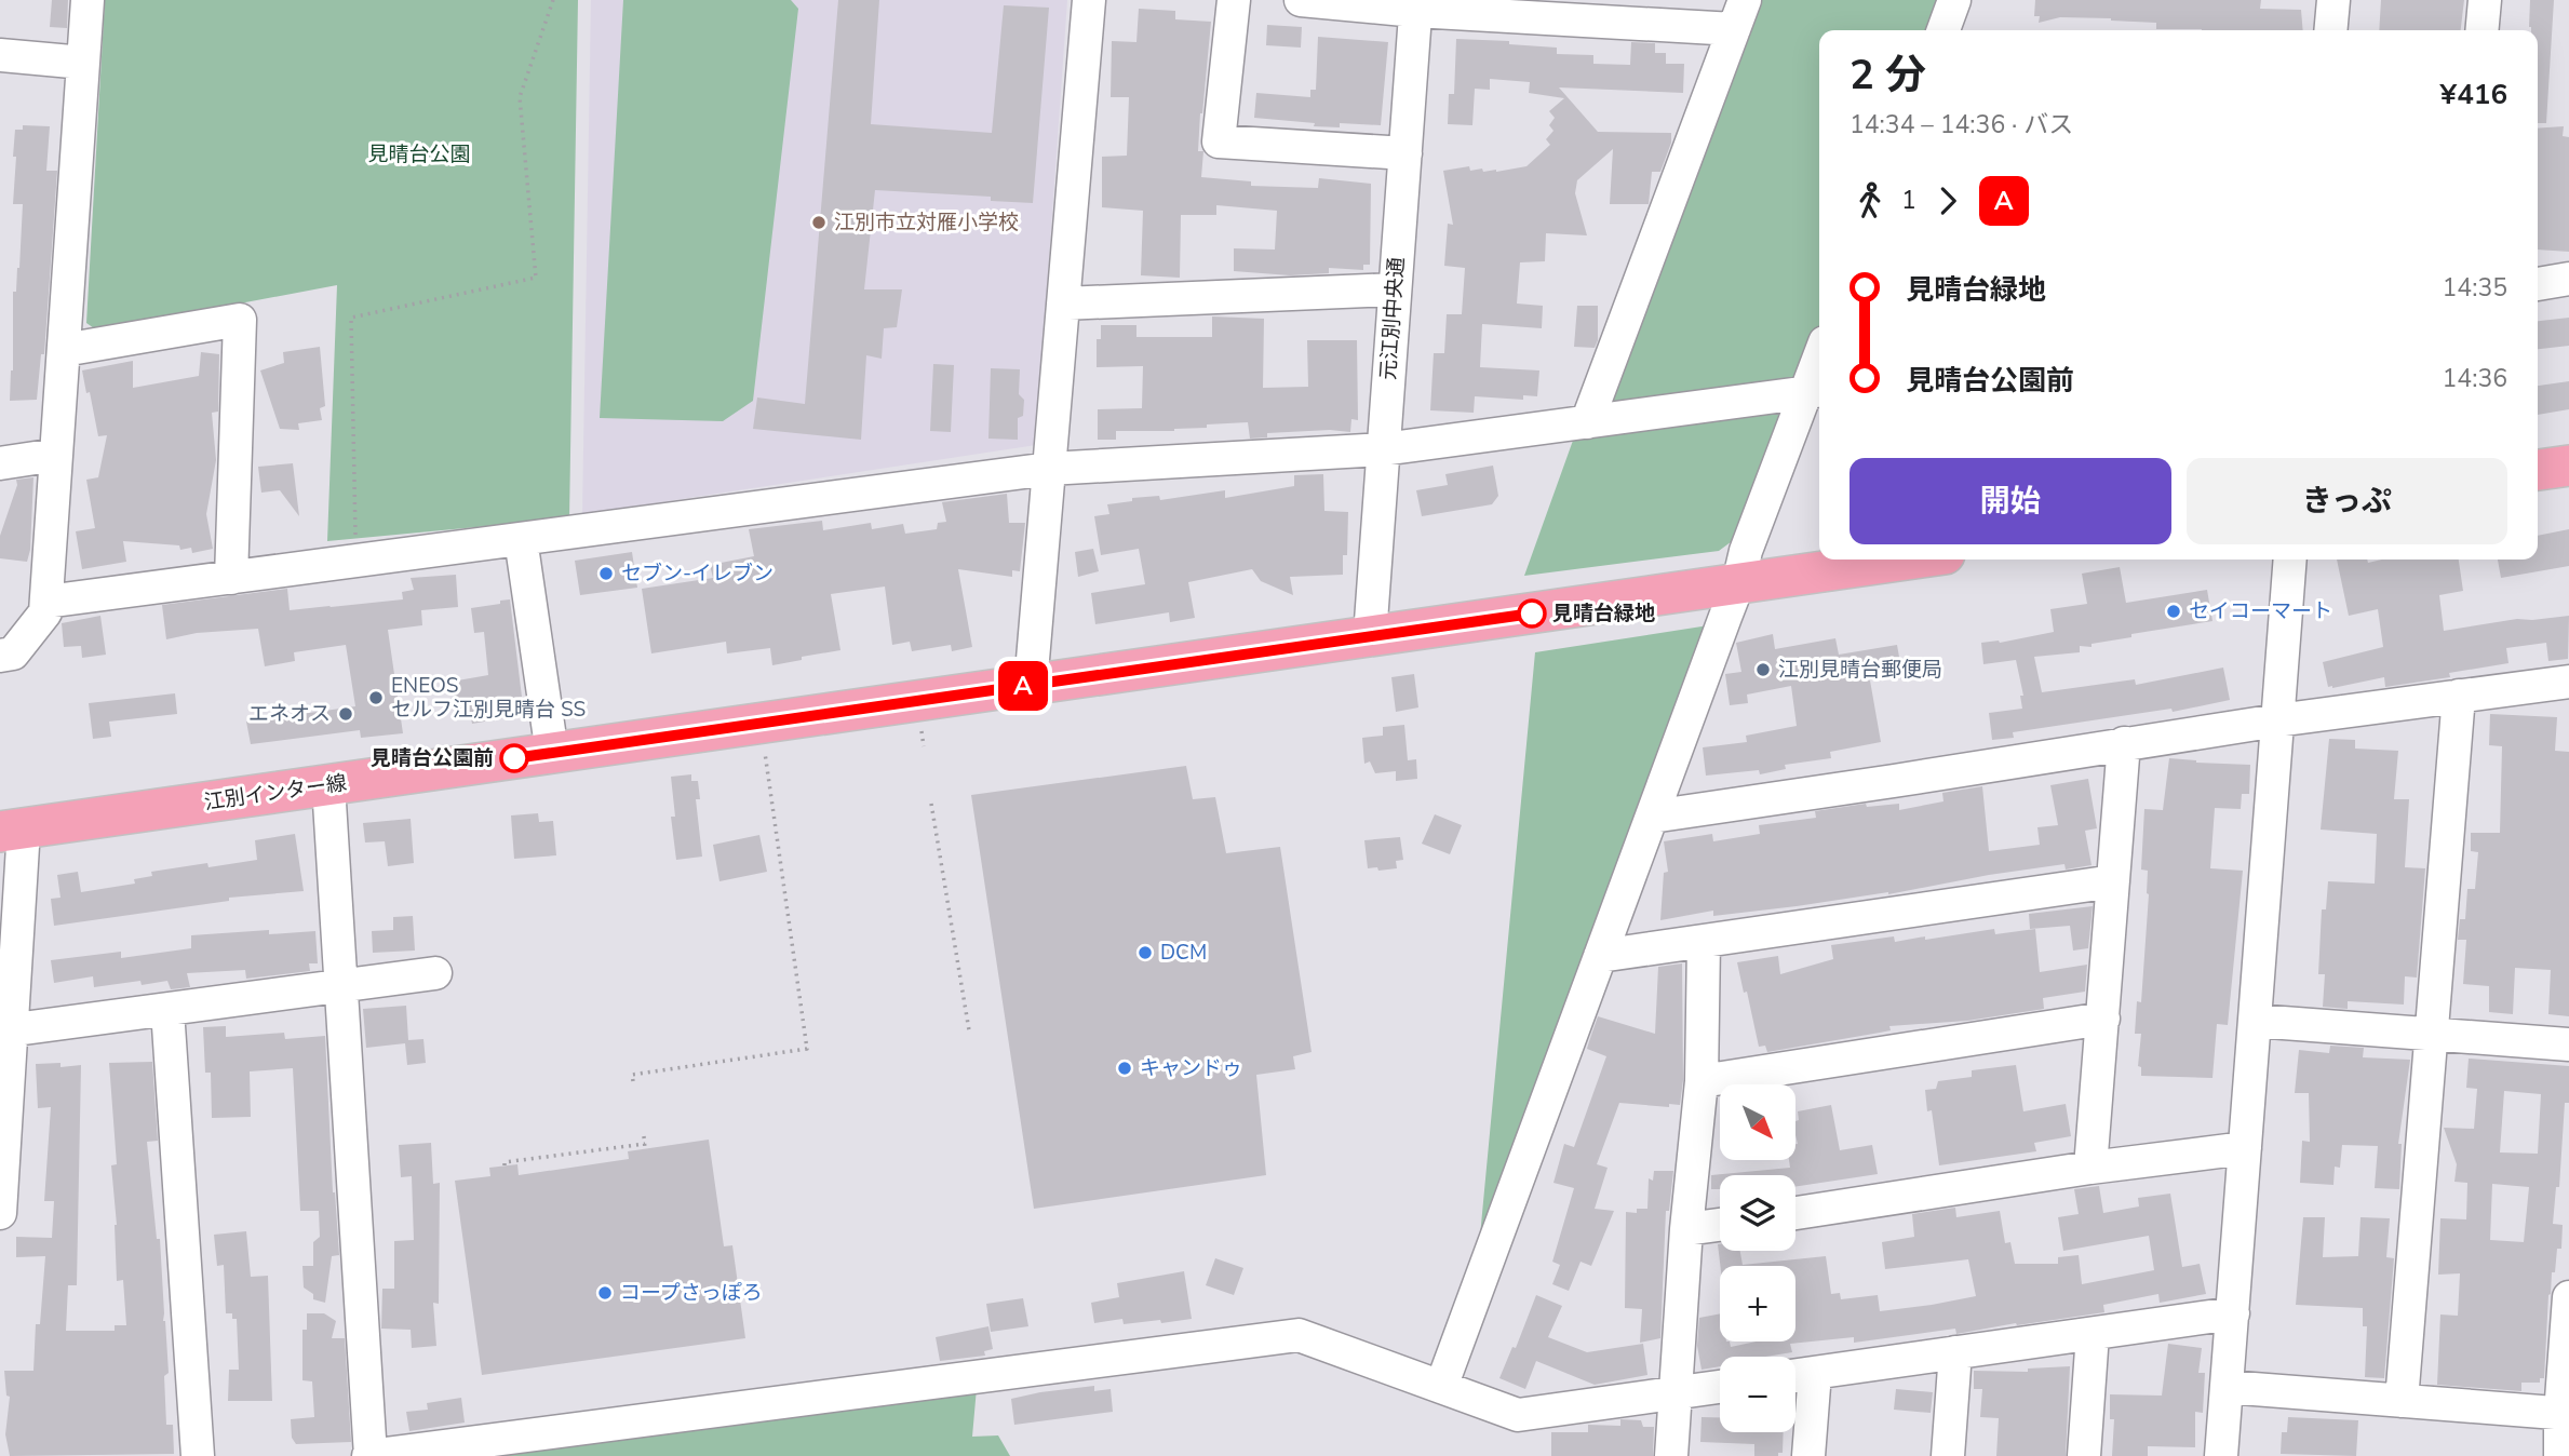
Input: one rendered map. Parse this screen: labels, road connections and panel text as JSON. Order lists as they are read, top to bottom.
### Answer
{
  "streets": {
    "main road": ["江別インター線"],
    "street": ["元江別中央通"]
  },
  "crossings": [
    ["元江別中央通", "江別インター線"]
  ],
  "parks": ["見晴台公園"],
  "places": [
    "江別市立対雁小学校",
    "セブン-イレブン",
    "セイコーマート",
    "見晴台緑地",
    "江別見晴台郵便局",
    "ENEOS セルフ江別見晴台 SS",
    "エネオス",
    "見晴台公園前",
    "DCM",
    "キャンドゥ",
    "コープさっぽろ"
  ],
  "lines": ["bus line A"],
  "north": "bottom right",
  "page": {
    "on_map": "A",
    "heading": ["2 分", "14:34 – 14:36 · バス", "¥416"],
    "legs": ["1", "A"],
    "list": [
      {
        "name": "見晴台緑地",
        "value": "14:35"
      },
      {
        "name": "見晴台公園前",
        "value": "14:36"
      }
    ],
    "buttons": ["開始", "きっぷ"],
    "map_buttons": ["+", "−"]
  }
}
